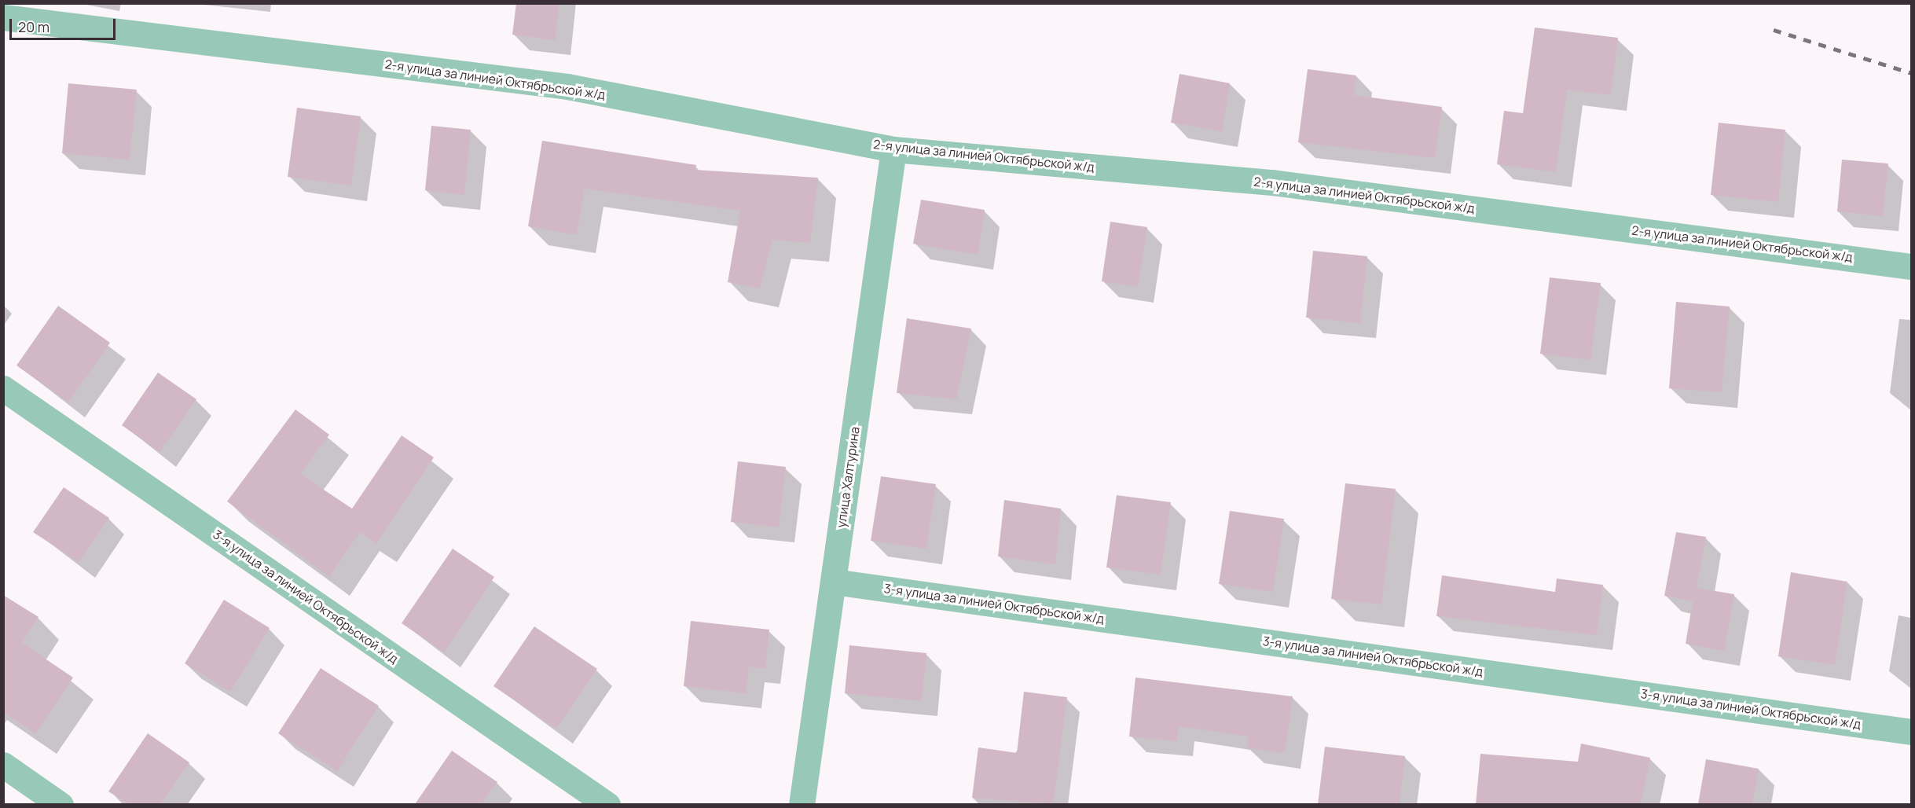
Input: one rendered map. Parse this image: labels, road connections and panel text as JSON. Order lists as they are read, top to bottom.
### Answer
{
  "streets": {
    "street": ["2-я улица за линией Октябрьской ж/д", "улица Халтурина", "3-я улица за линией Октябрьской ж/д"]
  },
  "crossings": [
    ["2-я улица за линией Октябрьской ж/д", "улица Халтурина"],
    ["улица Халтурина", "3-я улица за линией Октябрьской ж/д"]
  ],
  "scale_bar": "20 m"
}
